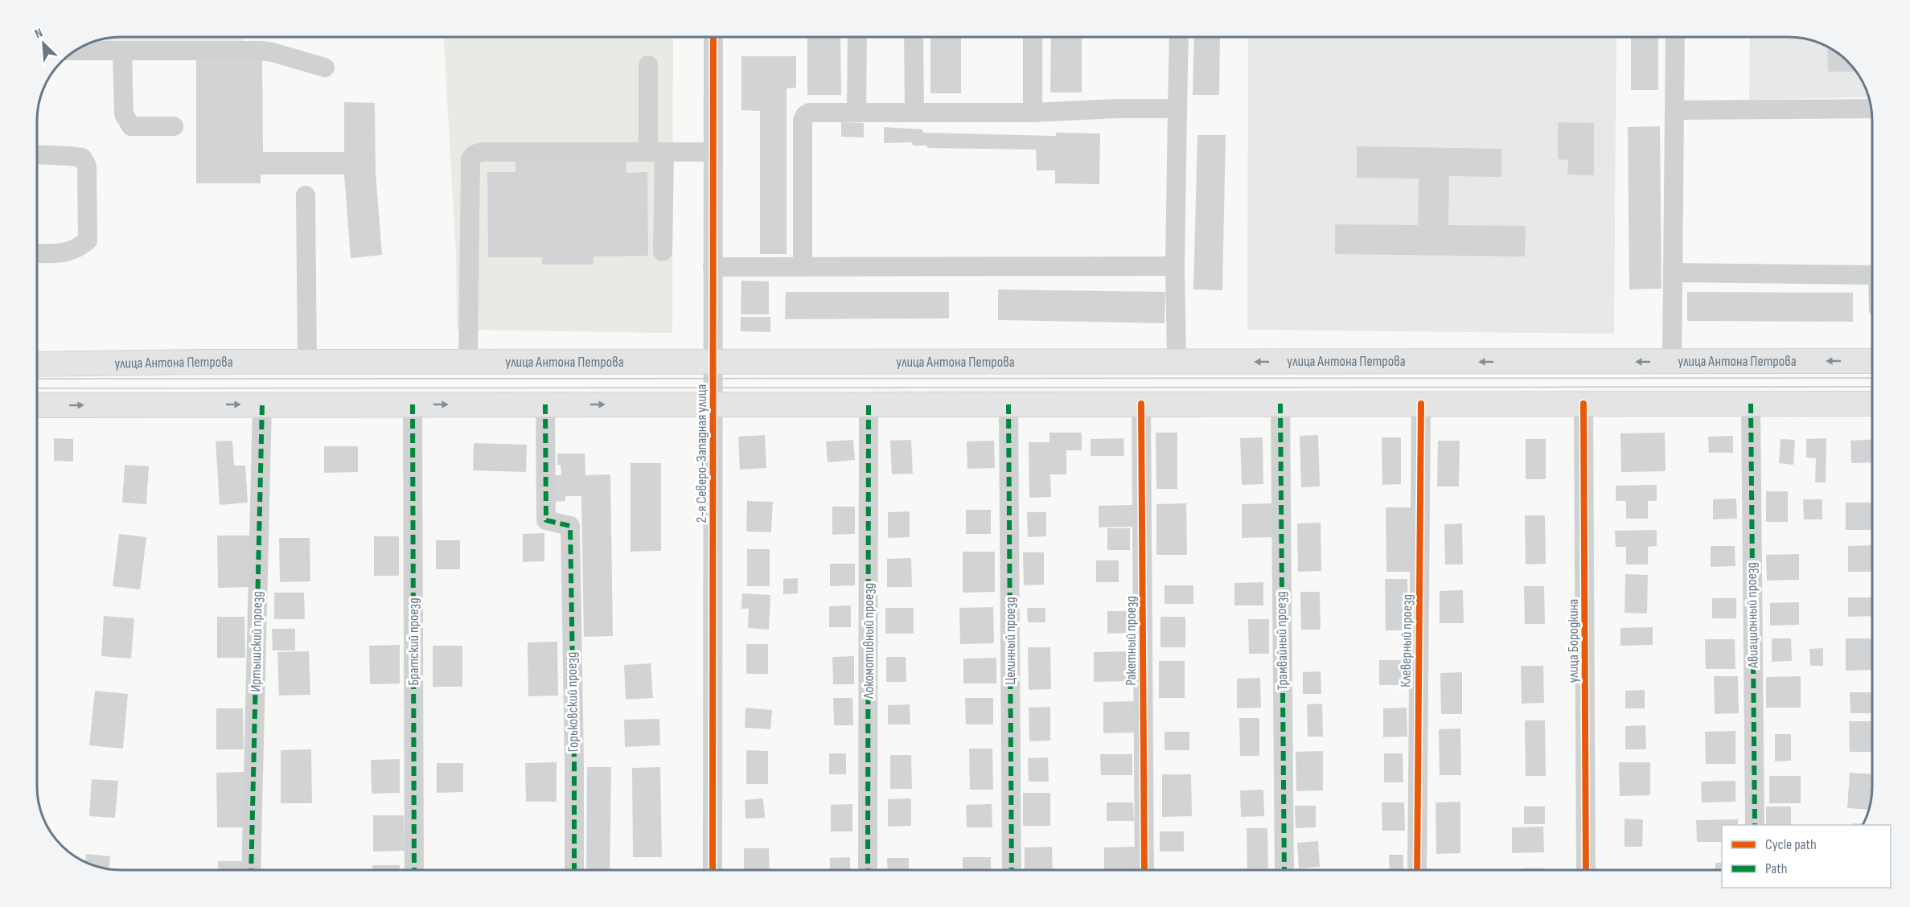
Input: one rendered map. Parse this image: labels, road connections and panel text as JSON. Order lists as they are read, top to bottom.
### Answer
{
  "streets": {
    "main road": ["улица Антона Петрова"],
    "street": [
      "2-я Северо-Западная улица",
      "Авиационный проезд",
      "Локомотивный проезд",
      "Целинный проезд",
      "Ракетный проезд",
      "Трамвайный проезд",
      "Клеверный проезд",
      "улица Бородкина",
      "Иртышский проезд",
      "Братский проезд",
      "Горьковский проезд"
    ]
  },
  "crossings": [
    ["улица Антона Петрова", "2-я Северо-Западная улица"]
  ],
  "legend": ["Cycle path", "Path"],
  "north": "top left"
}
